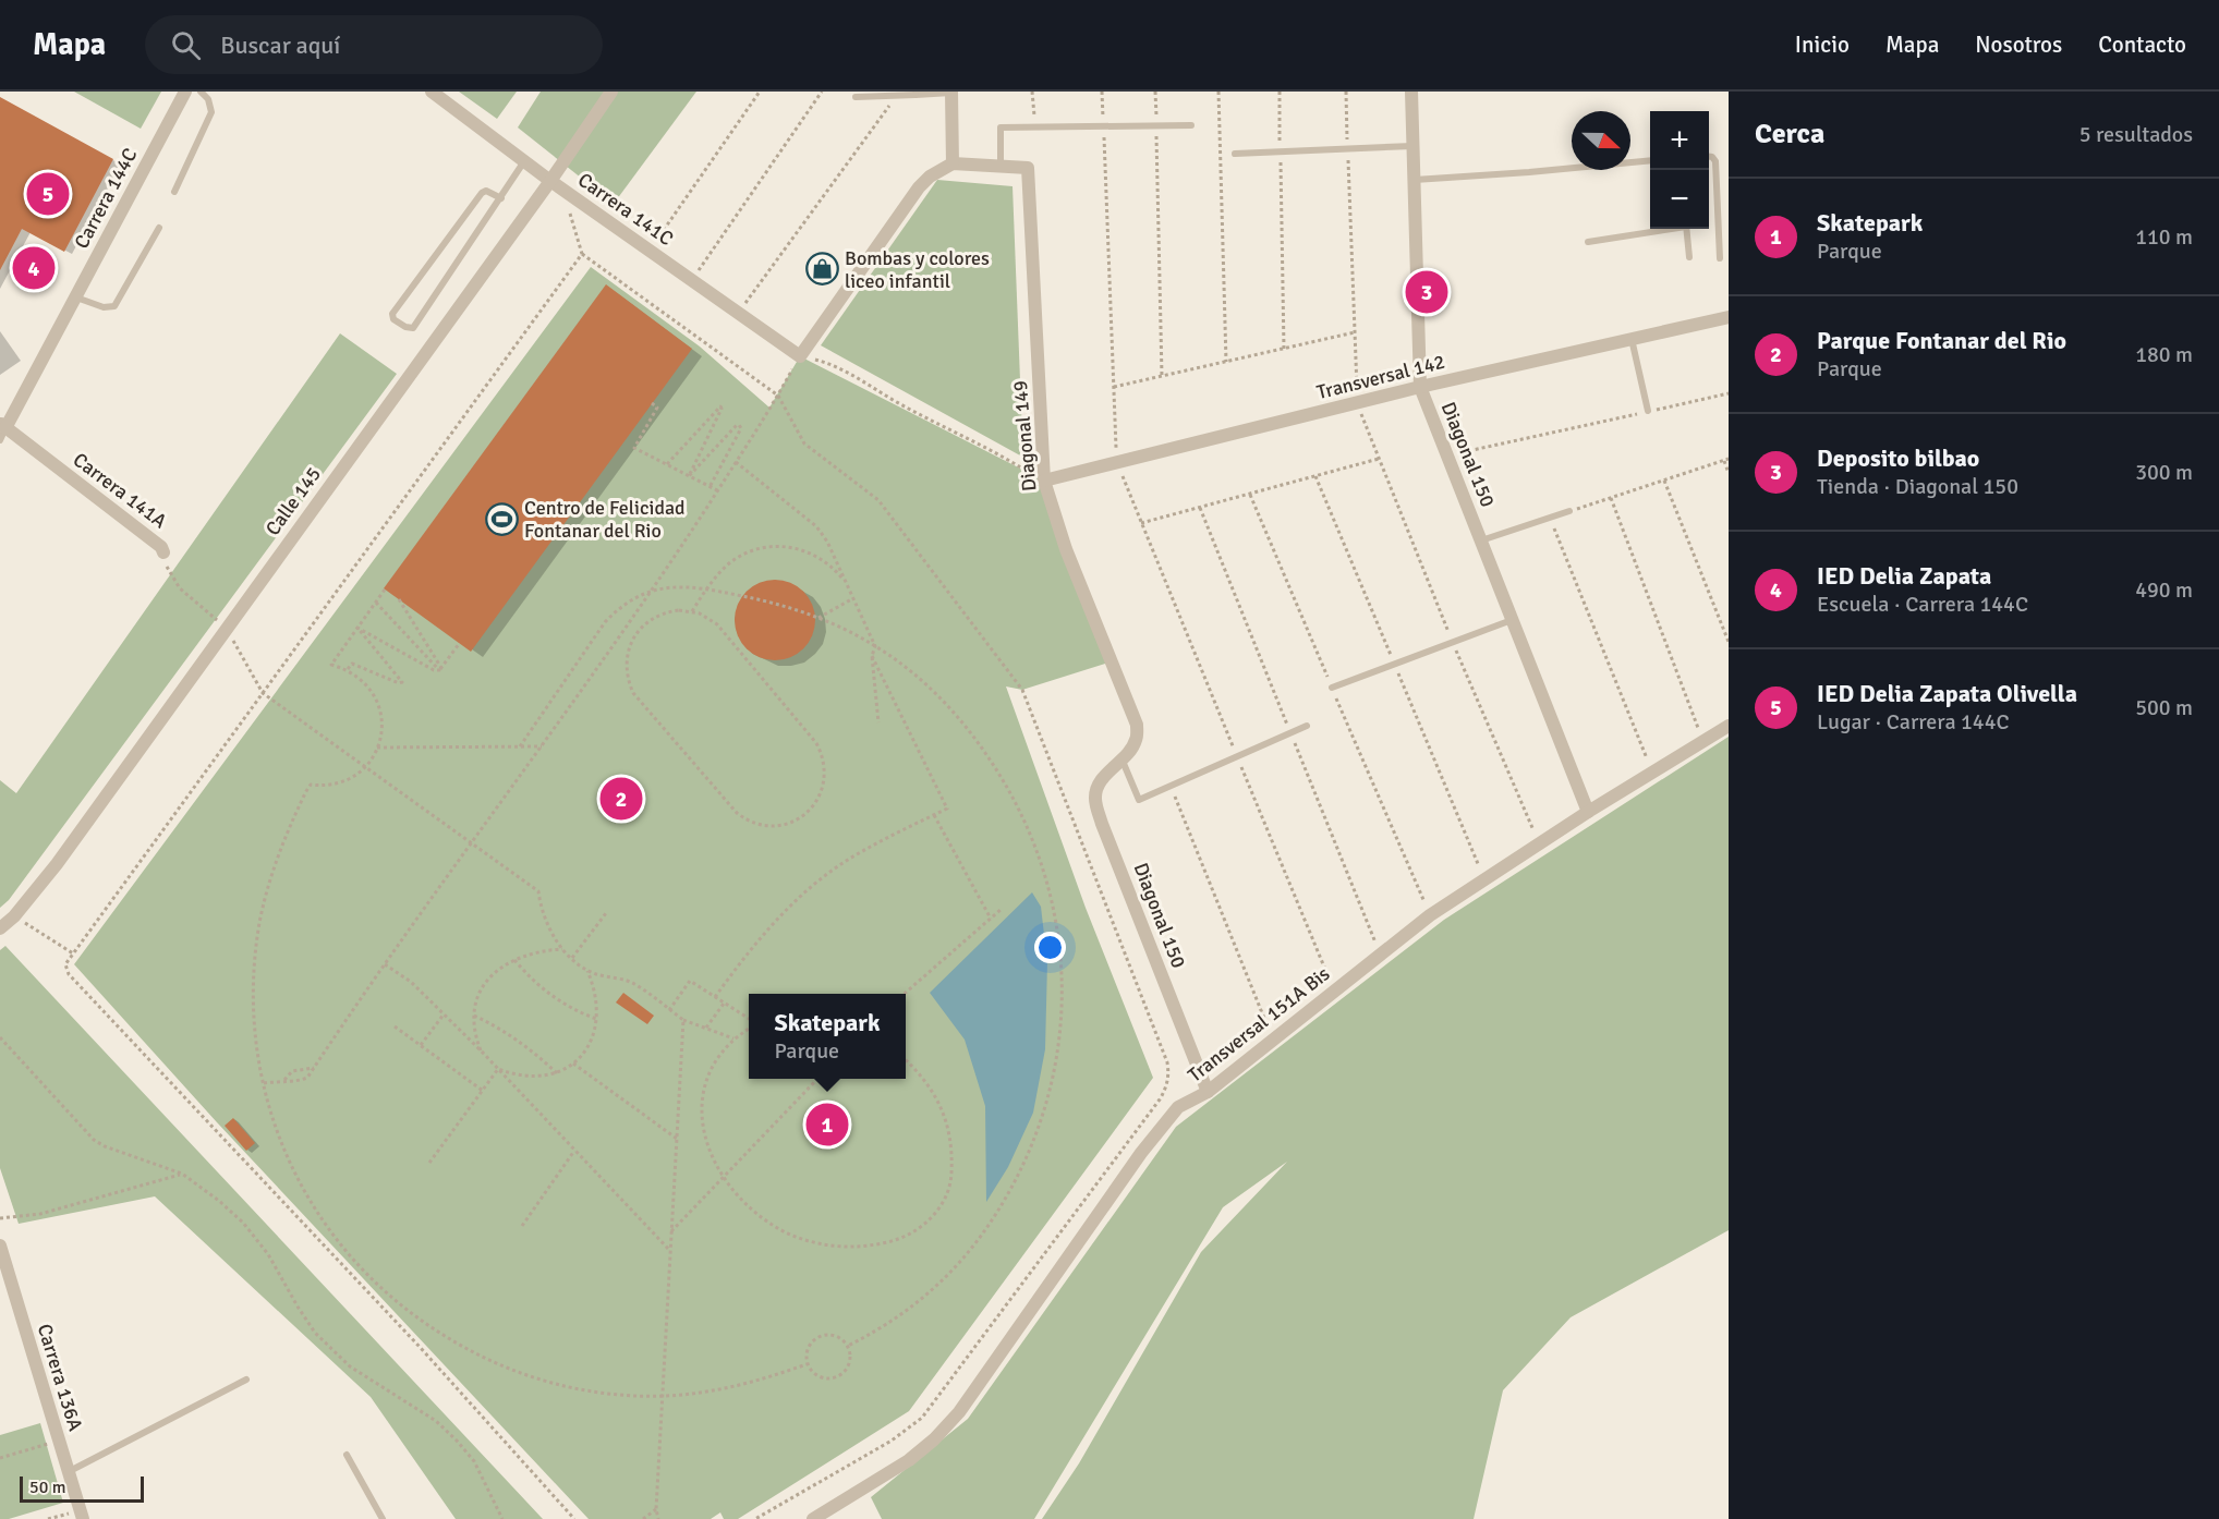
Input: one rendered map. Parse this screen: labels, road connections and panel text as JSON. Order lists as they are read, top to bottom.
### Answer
{
  "streets": {
    "street": [
      "Carrera 144C",
      "Carrera 141C",
      "Transversal 142",
      "Diagonal 149",
      "Diagonal 150",
      "Carrera 141A",
      "Calle 145",
      "Transversal 151A Bis",
      "Carrera 136A"
    ]
  },
  "crossings": [
    ["Carrera 144C", "Carrera 141A"],
    ["Carrera 141C", "Calle 145"],
    ["Transversal 142", "Diagonal 149"],
    ["Transversal 142", "Diagonal 150"],
    ["Diagonal 149", "Diagonal 150"],
    ["Diagonal 150", "Transversal 151A Bis"],
    ["Carrera 141A", "Calle 145"]
  ],
  "places": {
    "shop": ["Bombas y colores liceo infantil"],
    "sports": ["Centro de Felicidad Fontanar del Rio"]
  },
  "scale_bar": "50 m",
  "north": "right",
  "page": {
    "header": "Mapa",
    "search": "Buscar aquí",
    "nav": [
      "Inicio",
      "Mapa",
      "Nosotros",
      "Contacto"
    ],
    "heading": ["Cerca", "5 resultados"],
    "map_buttons": ["+", "−"],
    "pins": [
      "5",
      "4",
      "3",
      "2",
      "1"
    ],
    "list": [
      {
        "mark": "1",
        "name": "Skatepark",
        "note": "Parque",
        "value": "110 m"
      },
      {
        "mark": "2",
        "name": "Parque Fontanar del Rio",
        "note": "Parque",
        "value": "180 m"
      },
      {
        "mark": "3",
        "name": "Deposito bilbao",
        "note": "Tienda · Diagonal 150",
        "value": "300 m"
      },
      {
        "mark": "4",
        "name": "IED Delia Zapata",
        "note": "Escuela · Carrera 144C",
        "value": "490 m"
      },
      {
        "mark": "5",
        "name": "IED Delia Zapata Olivella",
        "note": "Lugar · Carrera 144C",
        "value": "500 m"
      }
    ],
    "popup": ["Skatepark", "Parque"],
    "scale": "50 m"
  }
}
